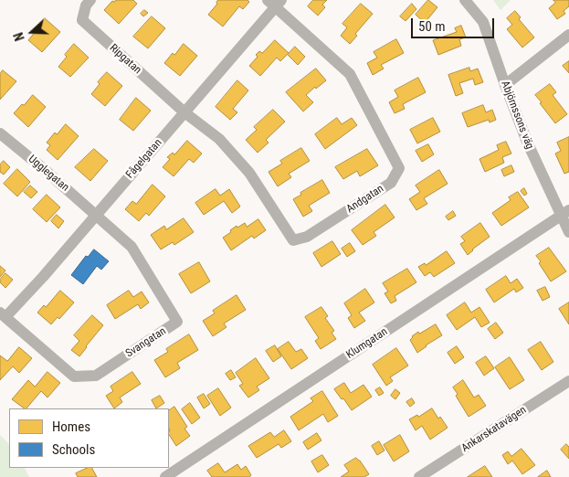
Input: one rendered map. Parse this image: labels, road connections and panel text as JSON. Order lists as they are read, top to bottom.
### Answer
{
  "streets": {
    "street": [
      "Ripgatan",
      "Abjörnssons väg",
      "Fågelgatan",
      "Ugglegatan",
      "Andgatan",
      "Svangatan",
      "Klumgatan",
      "Ankarskatavägen"
    ]
  },
  "crossings": [
    ["Ripgatan", "Fågelgatan"],
    ["Ripgatan", "Andgatan"],
    ["Abjörnssons väg", "Klumgatan"],
    ["Fågelgatan", "Ugglegatan"],
    ["Fågelgatan", "Andgatan"],
    ["Fågelgatan", "Svangatan"],
    ["Ugglegatan", "Svangatan"]
  ],
  "legend": ["Homes", "Schools"],
  "scale_bar": "50 m",
  "north": "left"
}
